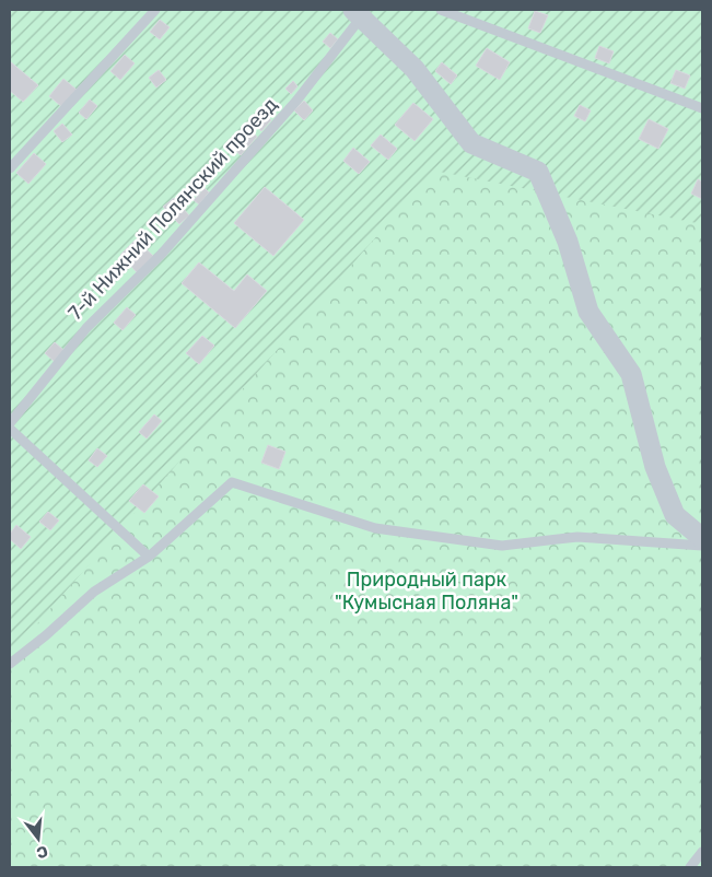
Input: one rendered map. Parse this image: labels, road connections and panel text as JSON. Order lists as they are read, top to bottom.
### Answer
{
  "streets": {
    "lane": ["7-й Нижний Полянский проезд"]
  },
  "parks": ["Природный парк \"Кумысная Поляна\""],
  "north": "bottom"
}
